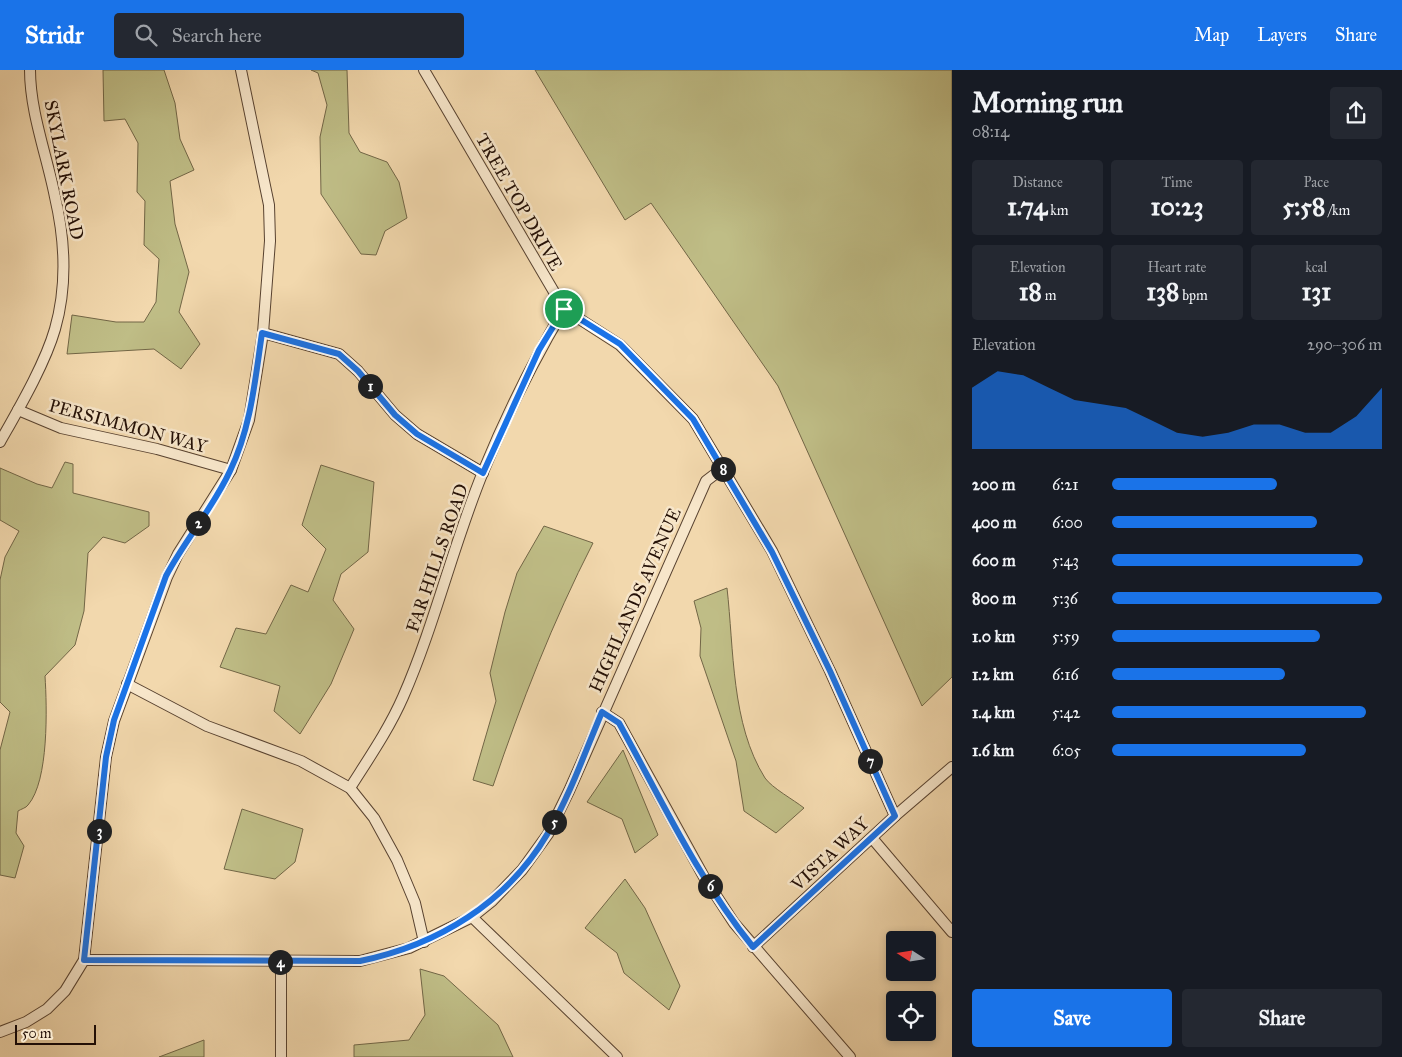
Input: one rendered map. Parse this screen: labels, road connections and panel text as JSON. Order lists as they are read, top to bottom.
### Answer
{
  "streets": {
    "street": [
      "SKYLARK ROAD",
      "TREE TOP DRIVE",
      "PERSIMMON WAY",
      "FAR HILLS ROAD",
      "HIGHLANDS AVENUE",
      "VISTA WAY"
    ]
  },
  "crossings": [
    ["SKYLARK ROAD", "PERSIMMON WAY"],
    ["TREE TOP DRIVE", "FAR HILLS ROAD"],
    ["TREE TOP DRIVE", "HIGHLANDS AVENUE"],
    ["TREE TOP DRIVE", "VISTA WAY"]
  ],
  "scale_bar": "50 m",
  "north": "left",
  "page": {
    "header": "Stridr",
    "search": "Search here",
    "nav": ["Map", "Layers", "Share"],
    "heading": ["Morning run", "08:14"],
    "stats": [
      ["Distance", "1.74 km"],
      ["Time", "10:23"],
      ["Pace", "5:58 /km"],
      ["Elevation", "18 m"],
      ["Heart rate", "138 bpm"],
      ["kcal", "131"]
    ],
    "chart": ["Elevation", "290–306 m"],
    "pins": [
      "1",
      "8",
      "2",
      "7",
      "5",
      "3",
      "6",
      "4"
    ],
    "list": [
      {
        "name": "200 m",
        "note": "6:21"
      },
      {
        "name": "400 m",
        "note": "6:00"
      },
      {
        "name": "600 m",
        "note": "5:43"
      },
      {
        "name": "800 m",
        "note": "5:36"
      },
      {
        "name": "1.0 km",
        "note": "5:59"
      },
      {
        "name": "1.2 km",
        "note": "6:16"
      },
      {
        "name": "1.4 km",
        "note": "5:42"
      },
      {
        "name": "1.6 km",
        "note": "6:05"
      }
    ],
    "buttons": ["Save", "Share"],
    "scale": "50 m"
  }
}
